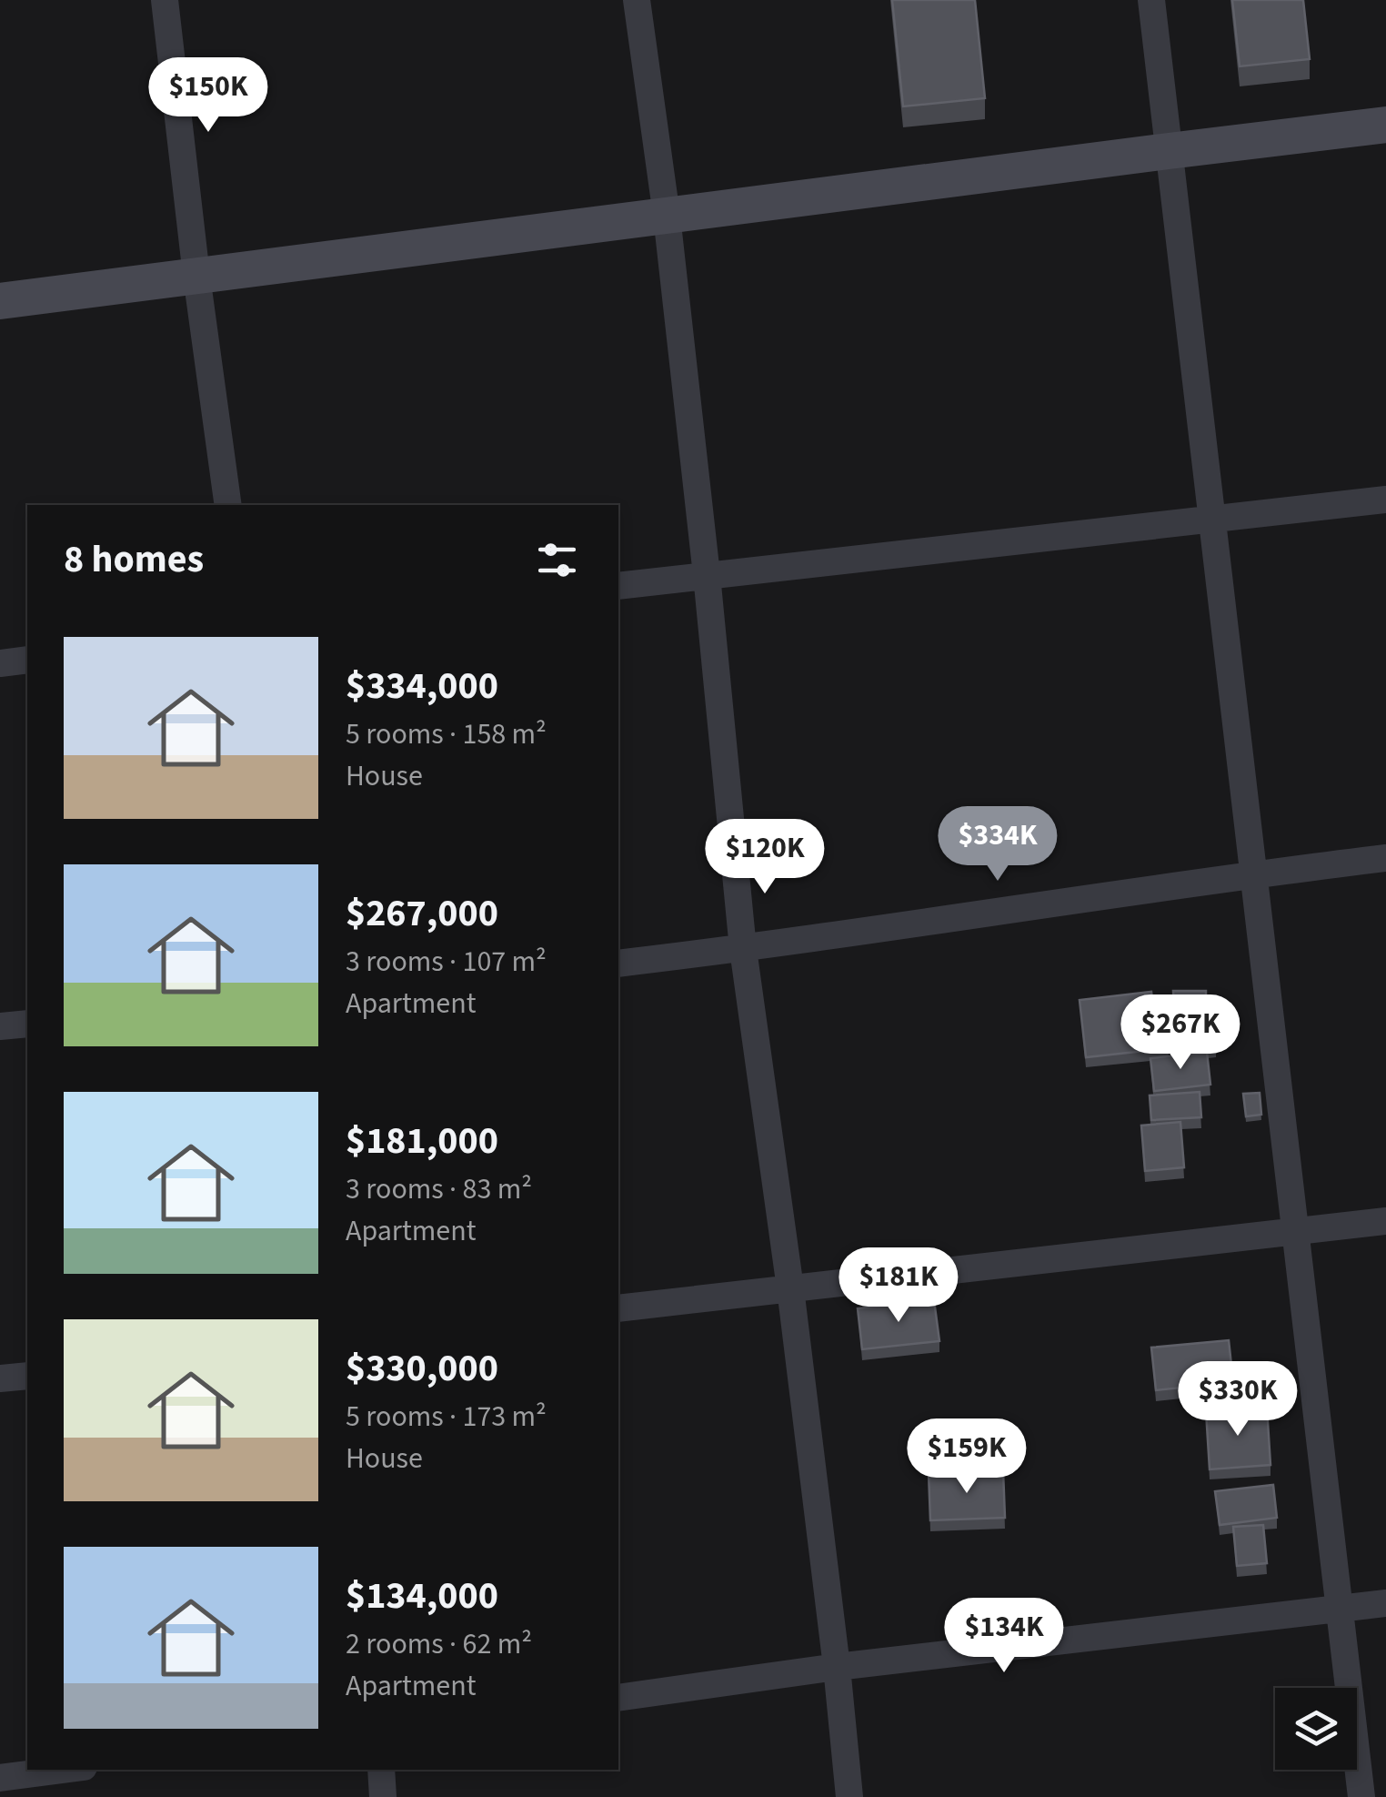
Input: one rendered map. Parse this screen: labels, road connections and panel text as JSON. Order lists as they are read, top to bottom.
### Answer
{
  "page": {
    "price": [
      "$150K",
      "$334K",
      "$120K",
      "$267K",
      "$181K",
      "$330K",
      "$159K",
      "$134K"
    ],
    "heading": "8 homes",
    "list": [
      {
        "name": "$334,000",
        "note": "5 rooms · 158 m² · House"
      },
      {
        "name": "$267,000",
        "note": "3 rooms · 107 m² · Apartment"
      },
      {
        "name": "$181,000",
        "note": "3 rooms · 83 m² · Apartment"
      },
      {
        "name": "$330,000",
        "note": "5 rooms · 173 m² · House"
      },
      {
        "name": "$134,000",
        "note": "2 rooms · 62 m² · Apartment"
      }
    ]
  }
}
